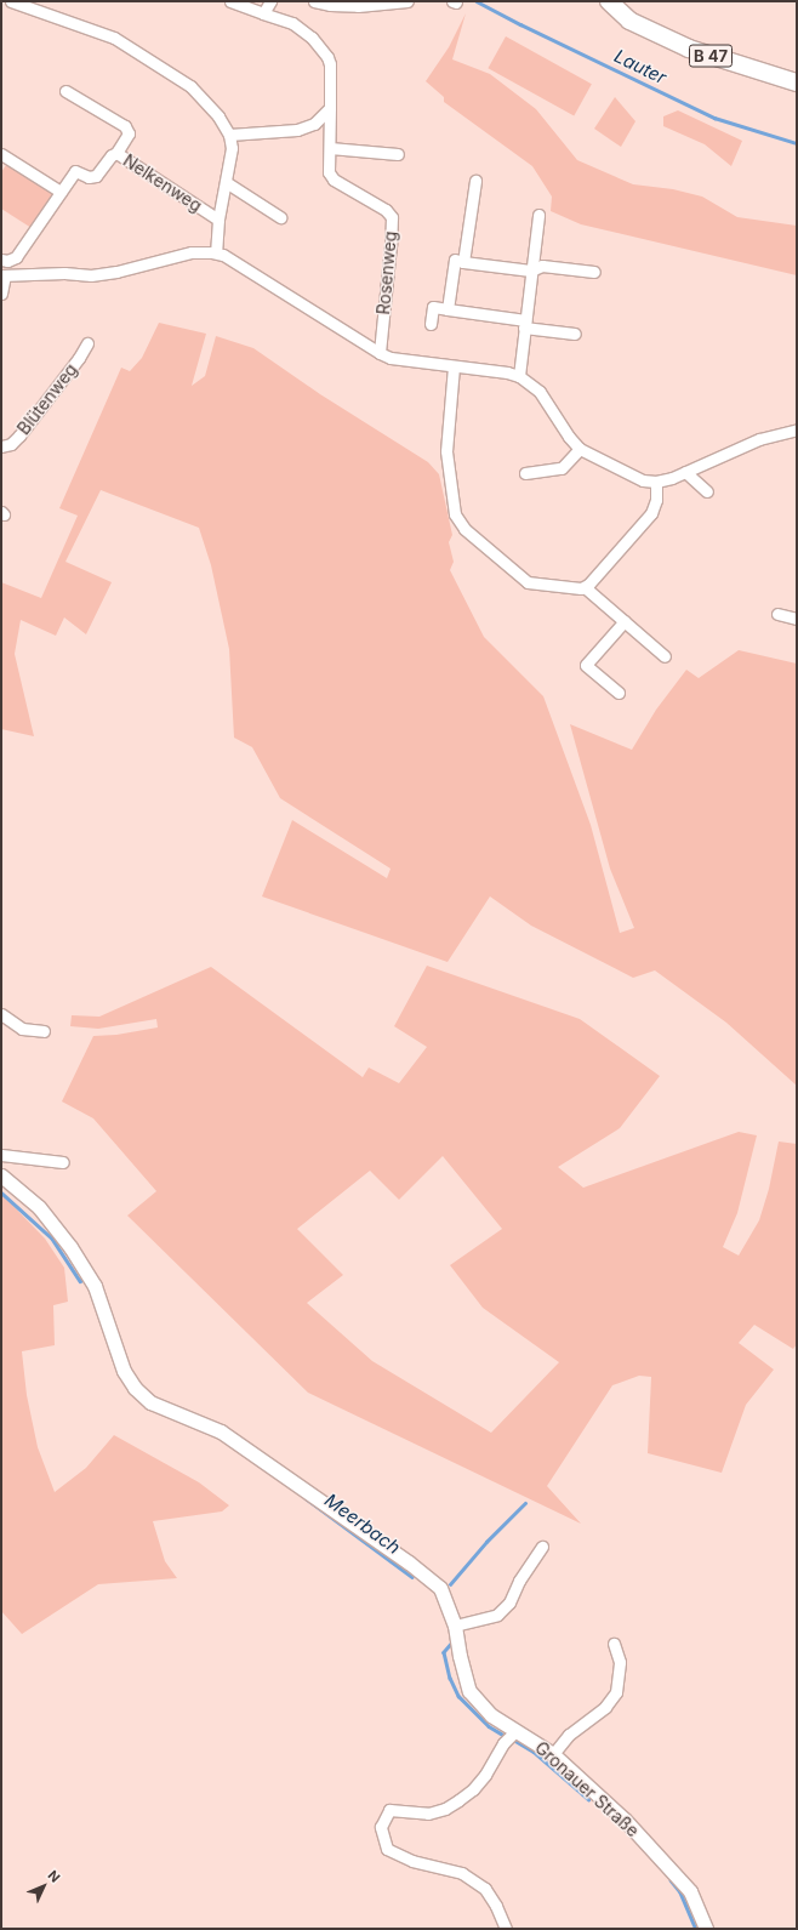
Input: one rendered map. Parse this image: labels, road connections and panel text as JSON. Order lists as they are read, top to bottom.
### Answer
{
  "streets": {
    "main road": ["B 47"],
    "street": [
      "Nelkenweg",
      "Rosenweg",
      "Blütenweg",
      "Gronauer Straße"
    ]
  },
  "water": ["Lauter", "Meerbach"],
  "north": "top right"
}
